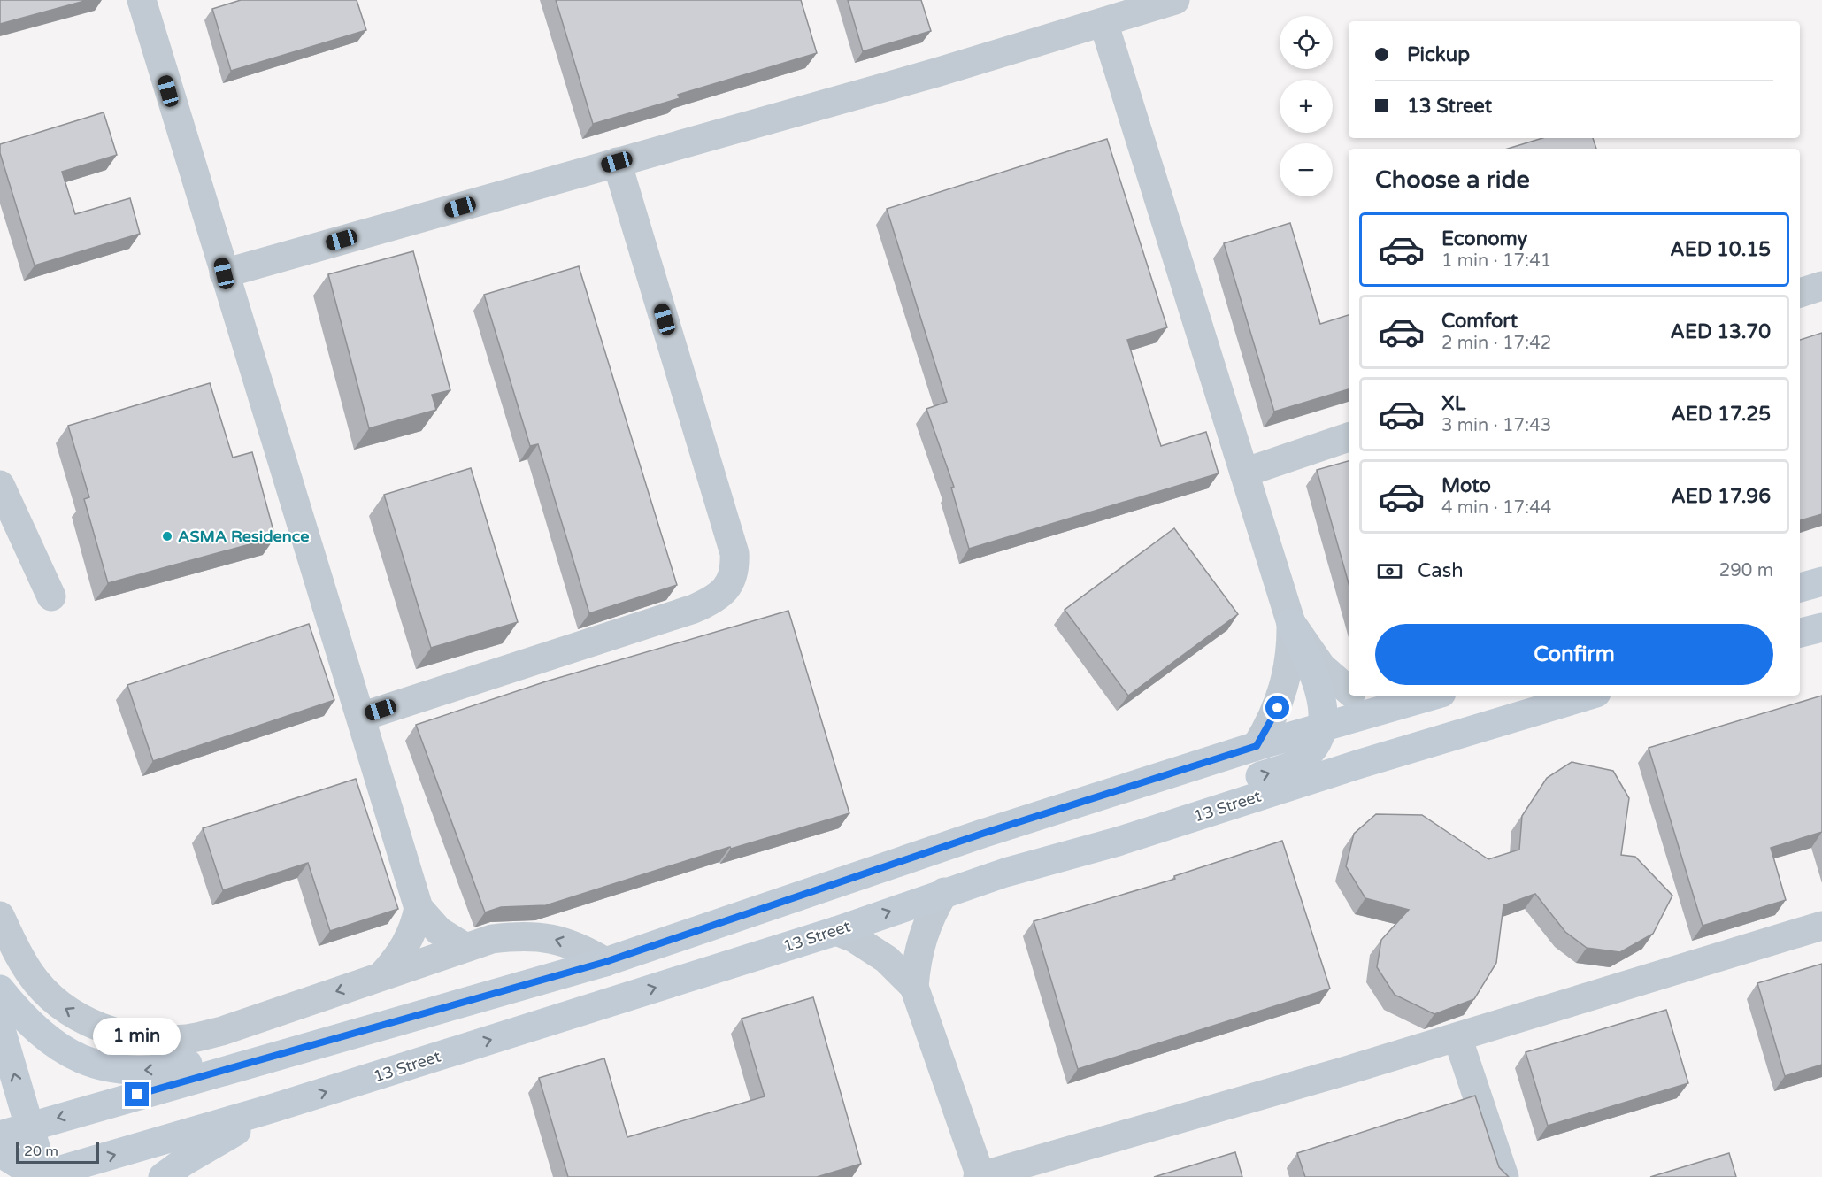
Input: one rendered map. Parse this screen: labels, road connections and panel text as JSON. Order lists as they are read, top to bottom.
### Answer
{
  "streets": {
    "street": ["13 Street"]
  },
  "places": ["ASMA Residence"],
  "scale_bar": "20 m",
  "page": {
    "map_buttons": ["+", "−"],
    "banner": ["Pickup", "13 Street"],
    "heading": "Choose a ride",
    "list": [
      {
        "name": "Economy",
        "note": "1 min · 17:41",
        "value": "AED 10.15"
      },
      {
        "name": "Comfort",
        "note": "2 min · 17:42",
        "value": "AED 13.70"
      },
      {
        "name": "XL",
        "note": "3 min · 17:43",
        "value": "AED 17.25"
      },
      {
        "name": "Moto",
        "note": "4 min · 17:44",
        "value": "AED 17.96"
      }
    ],
    "pay": ["Cash", "290 m"],
    "buttons": "Confirm",
    "bubble": "1 min",
    "scale": "20 m"
  }
}
